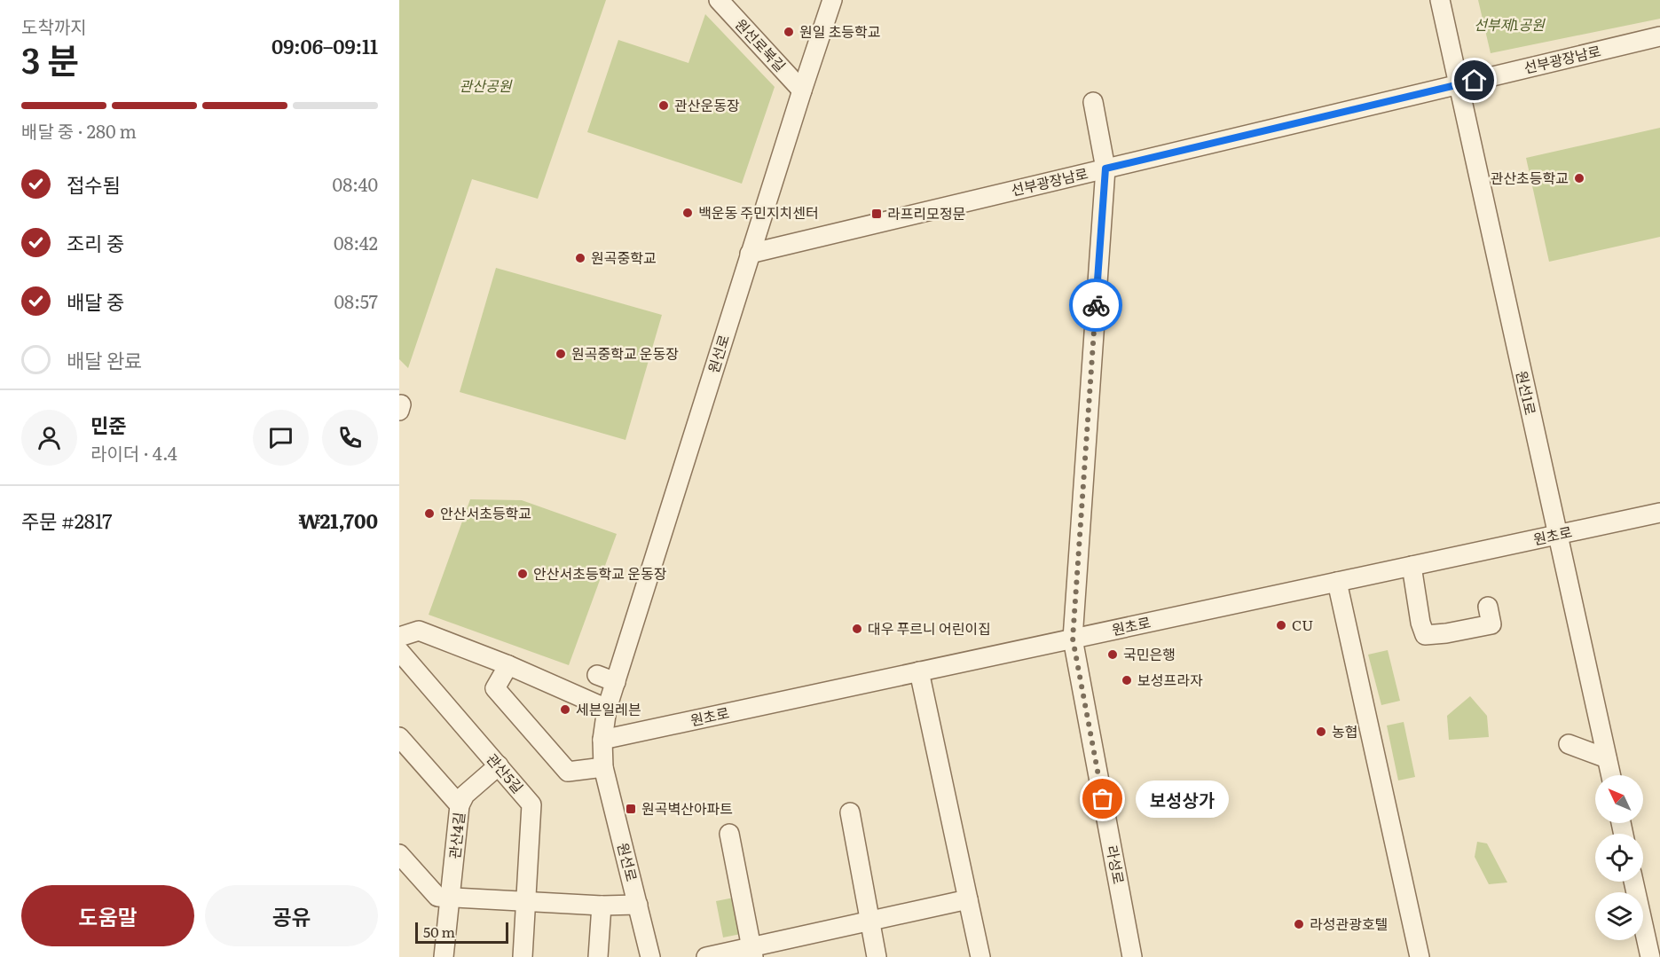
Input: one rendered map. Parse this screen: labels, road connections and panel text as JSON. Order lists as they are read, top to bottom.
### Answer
{
  "streets": {
    "street": [
      "원선로북길",
      "선부광장남로",
      "원선로",
      "원선1로",
      "원초로",
      "관산5길",
      "관산4길",
      "라성로"
    ]
  },
  "crossings": [
    ["원선로북길", "원선로"],
    ["선부광장남로", "원선로"],
    ["선부광장남로", "원선1로"],
    ["선부광장남로", "라성로"],
    ["원선로", "원초로"],
    ["원선1로", "원초로"],
    ["원초로", "라성로"]
  ],
  "parks": ["선부제1공원", "관산공원"],
  "places": {
    "other": [
      "원일 초등학교",
      "관산운동장",
      "관산초등학교",
      "백운동 주민지치센터",
      "원곡중학교",
      "원곡중학교 운동장",
      "안산서초등학교",
      "안산서초등학교 운동장",
      "CU",
      "대우 푸르니 어린이집",
      "국민은행",
      "보성프라자",
      "세븐일레븐",
      "농협",
      "보성상가",
      "라성관광호텔"
    ],
    "transit": ["라프리모정문", "원곡벽산아파트"]
  },
  "scale_bar": "50 m",
  "north": "top left",
  "page": {
    "heading": ["3 분", "도착까지", "09:06–09:11"],
    "panel": [
      "민준",
      "라이더 · 4.4",
      "주문 #2817",
      "₩21,700"
    ],
    "bar": "배달 중 · 280 m",
    "list": [
      ["접수됨", "08:40"],
      ["조리 중", "08:42"],
      ["배달 중", "08:57"],
      "배달 완료"
    ],
    "bubble": "보성상가",
    "buttons": ["도움말", "공유"],
    "scale": "50 m"
  }
}
